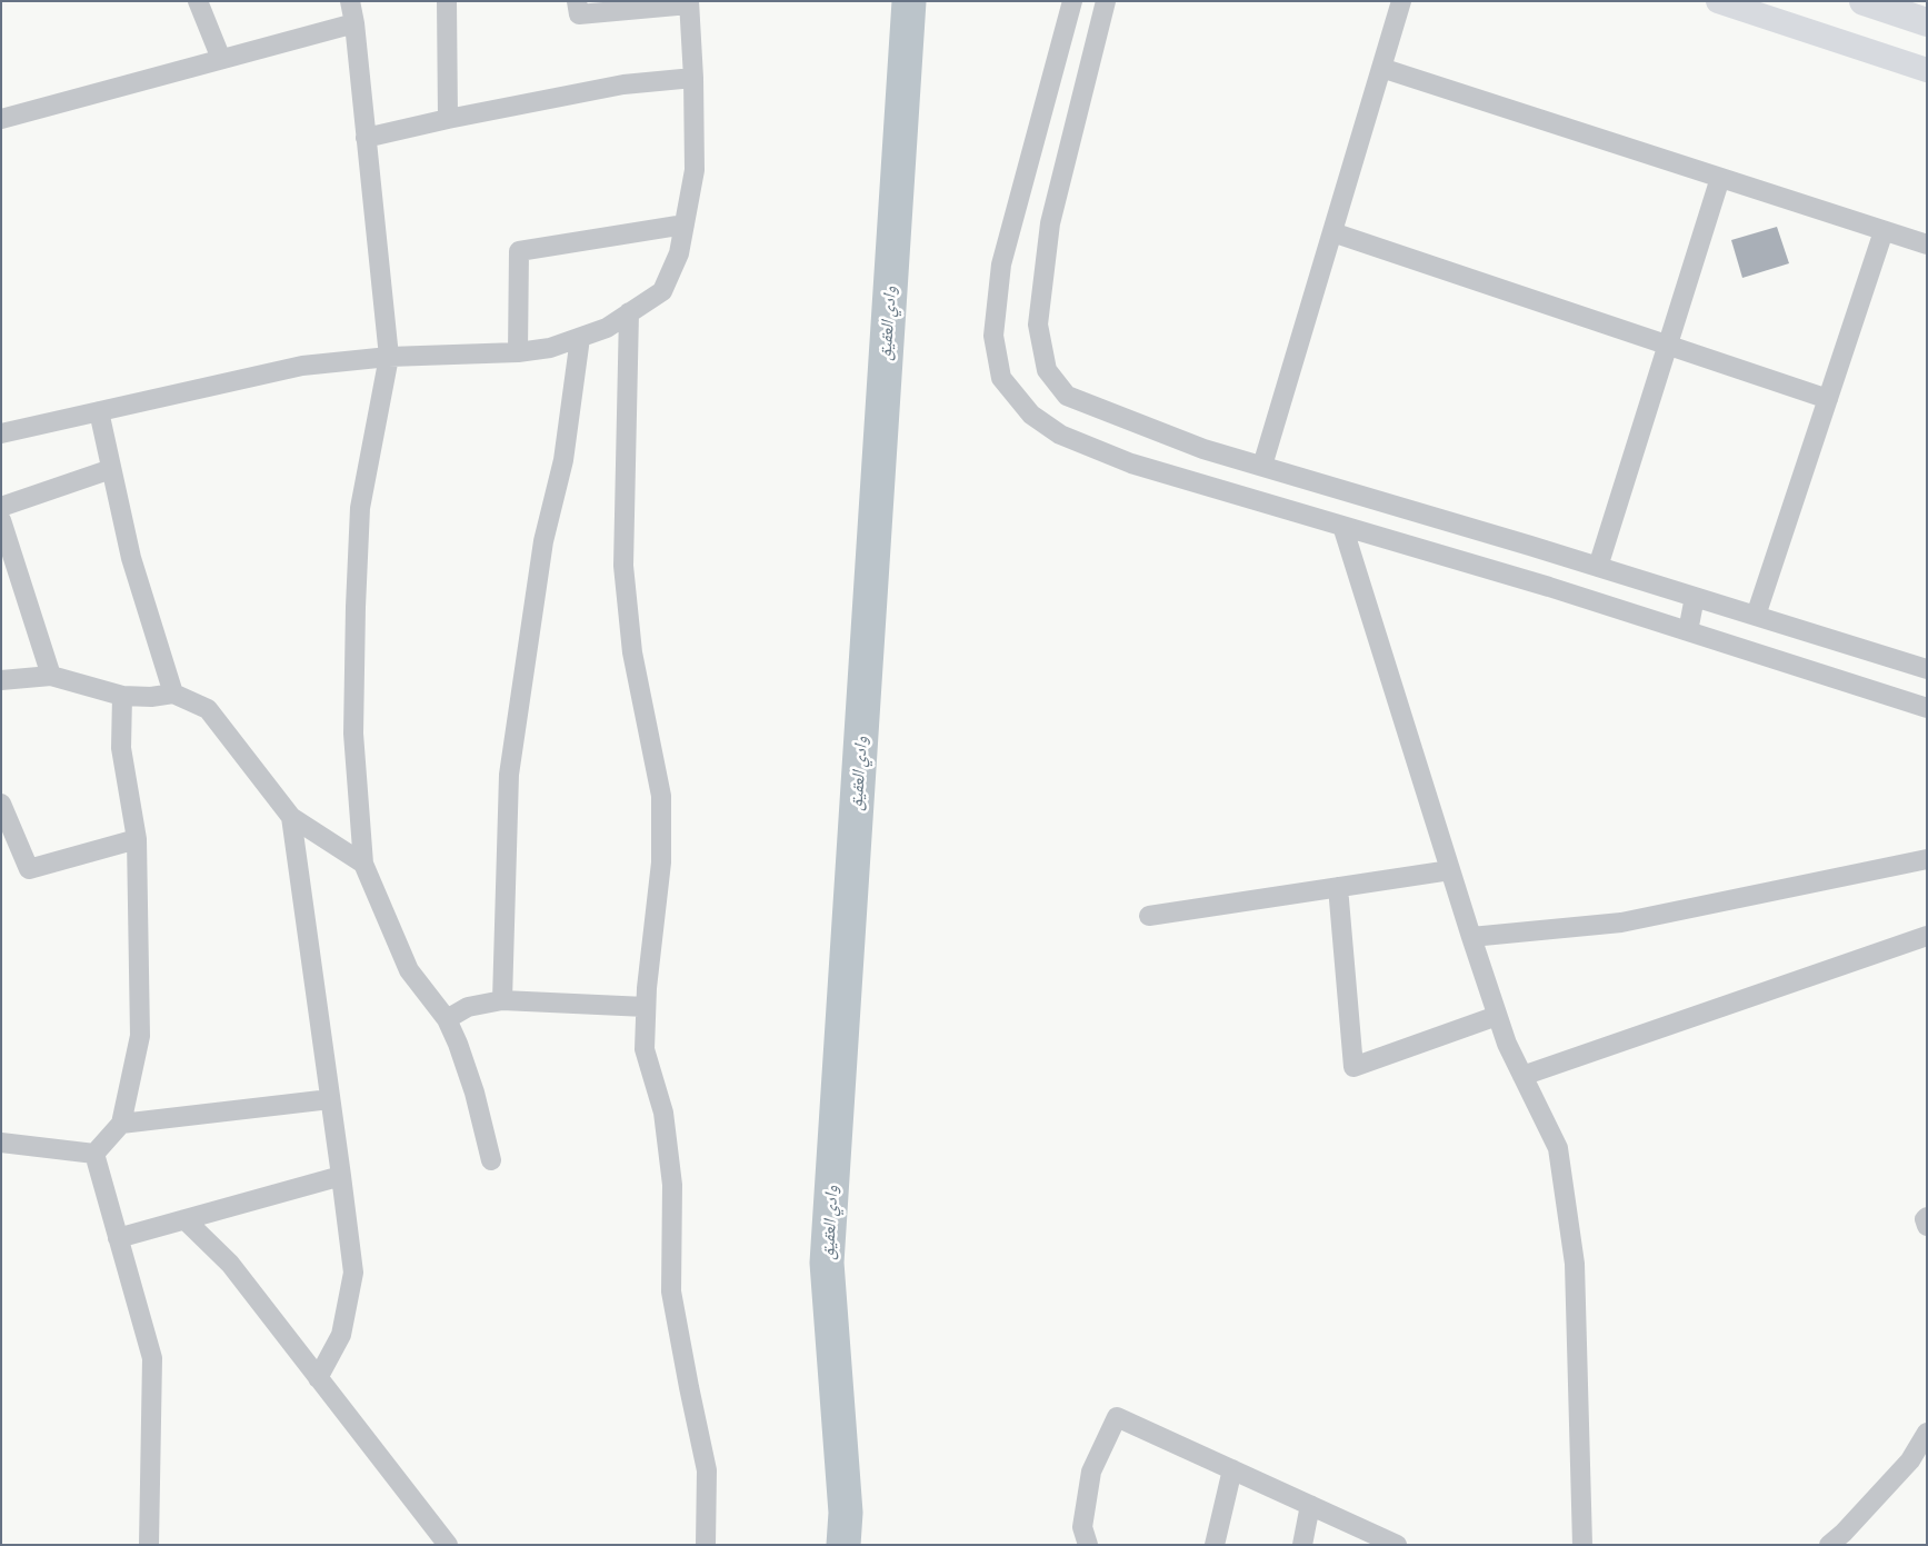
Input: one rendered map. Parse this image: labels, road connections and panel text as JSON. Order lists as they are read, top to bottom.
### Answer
{
  "water": ["وادي العقيق"]
}
